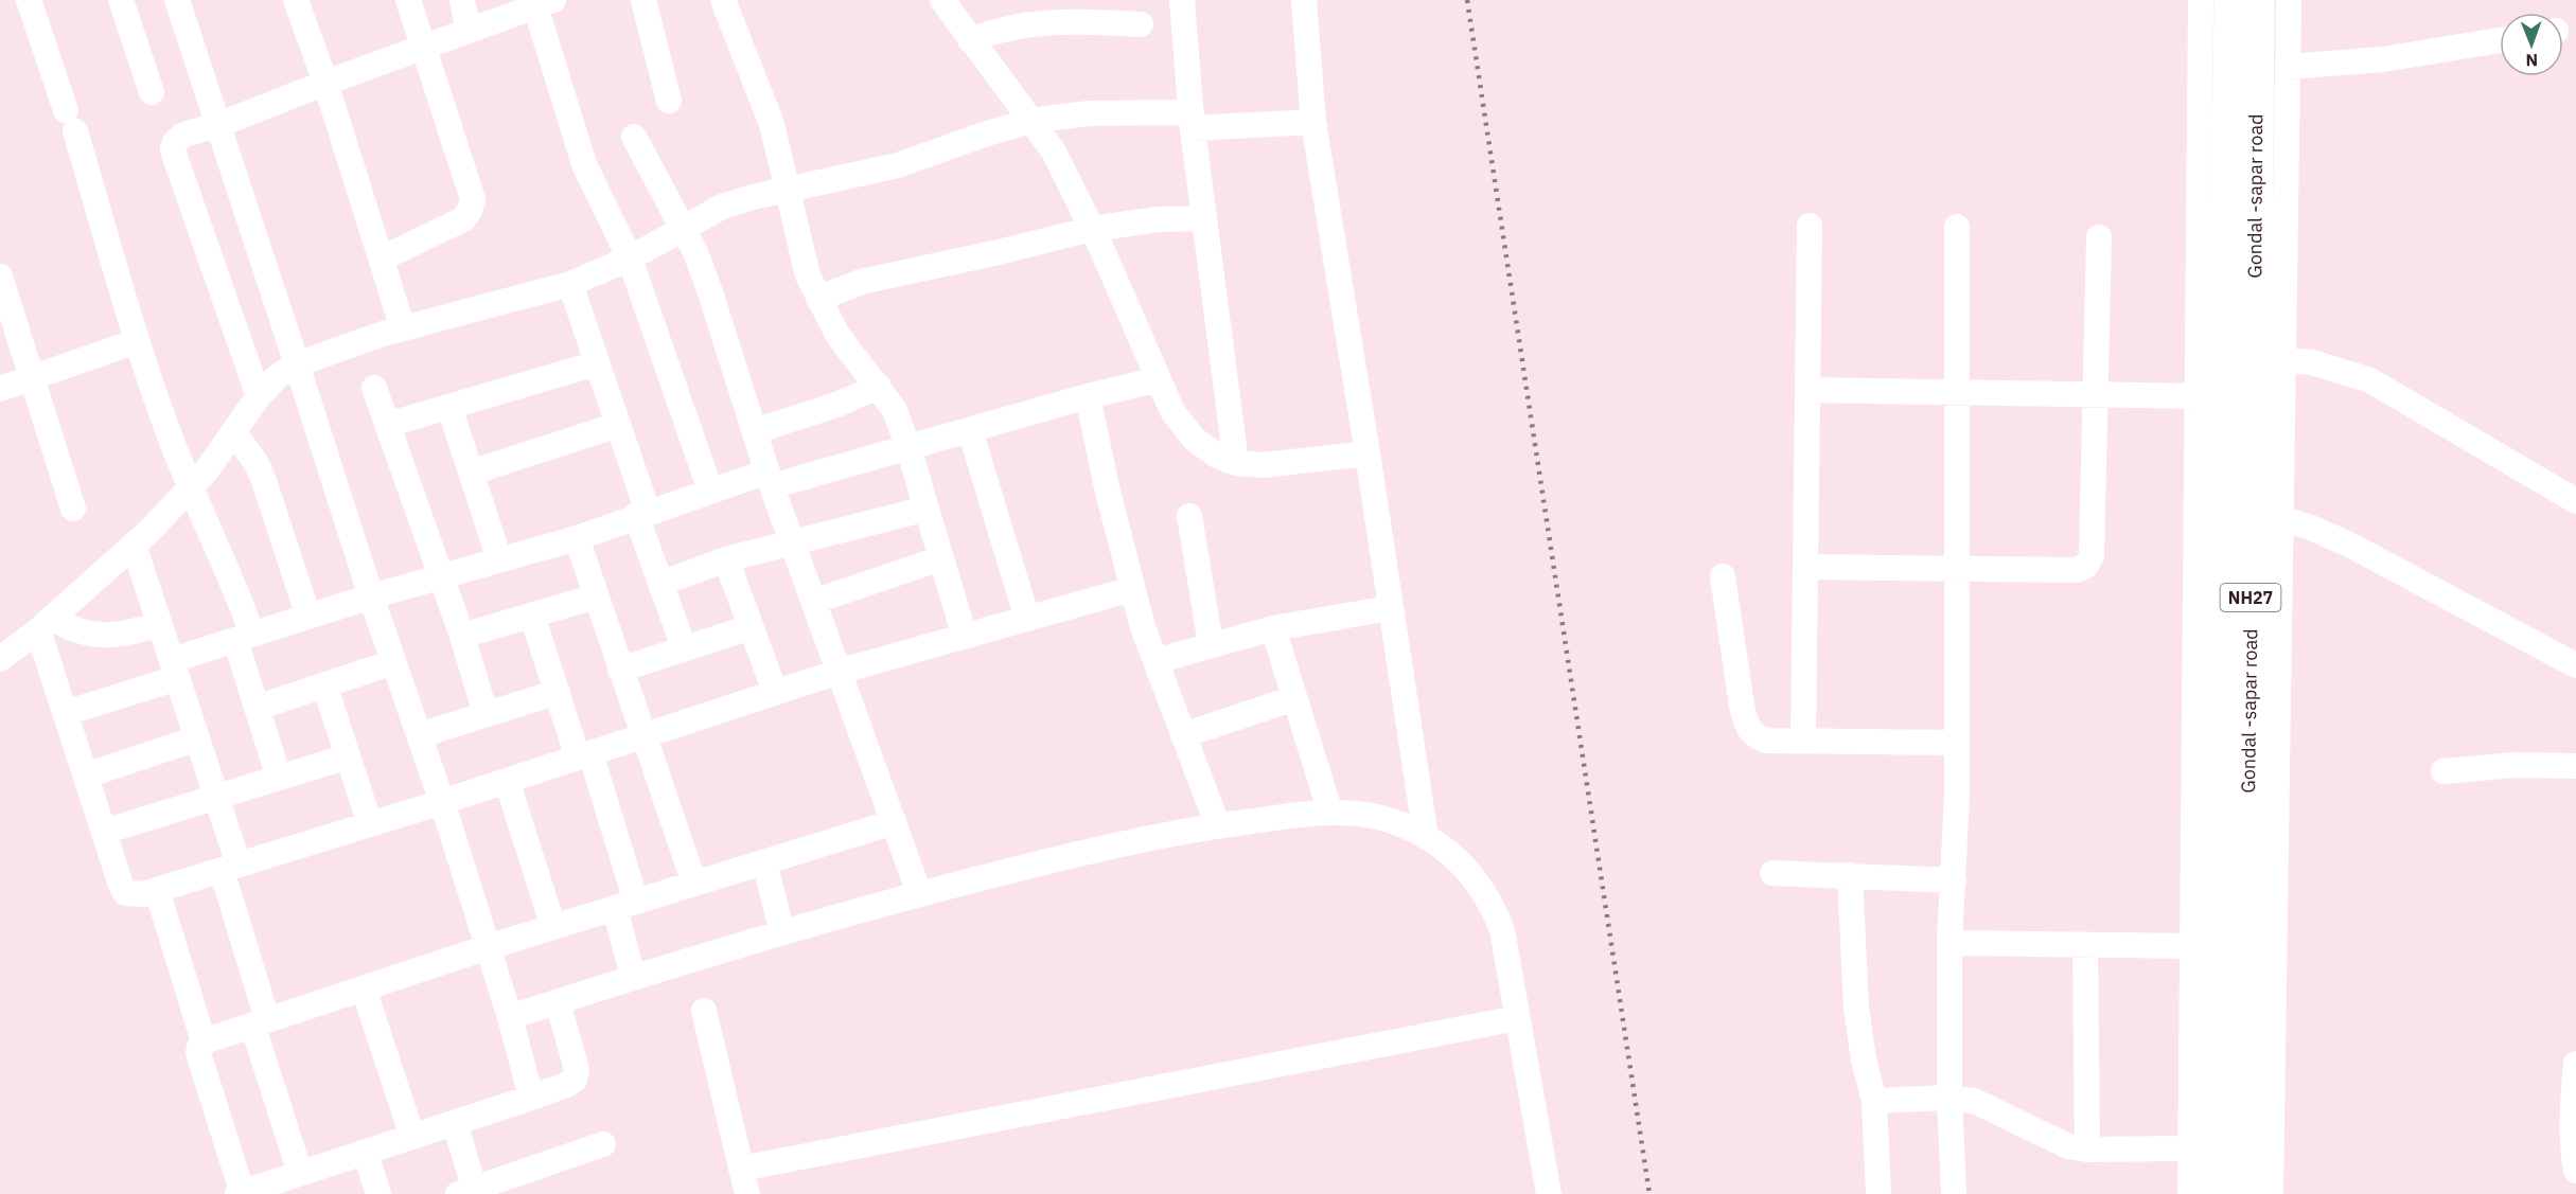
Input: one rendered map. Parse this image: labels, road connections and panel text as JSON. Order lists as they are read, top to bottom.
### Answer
{
  "streets": {
    "highway": ["Gondal -sapar road", "NH27"]
  },
  "north": "bottom"
}
